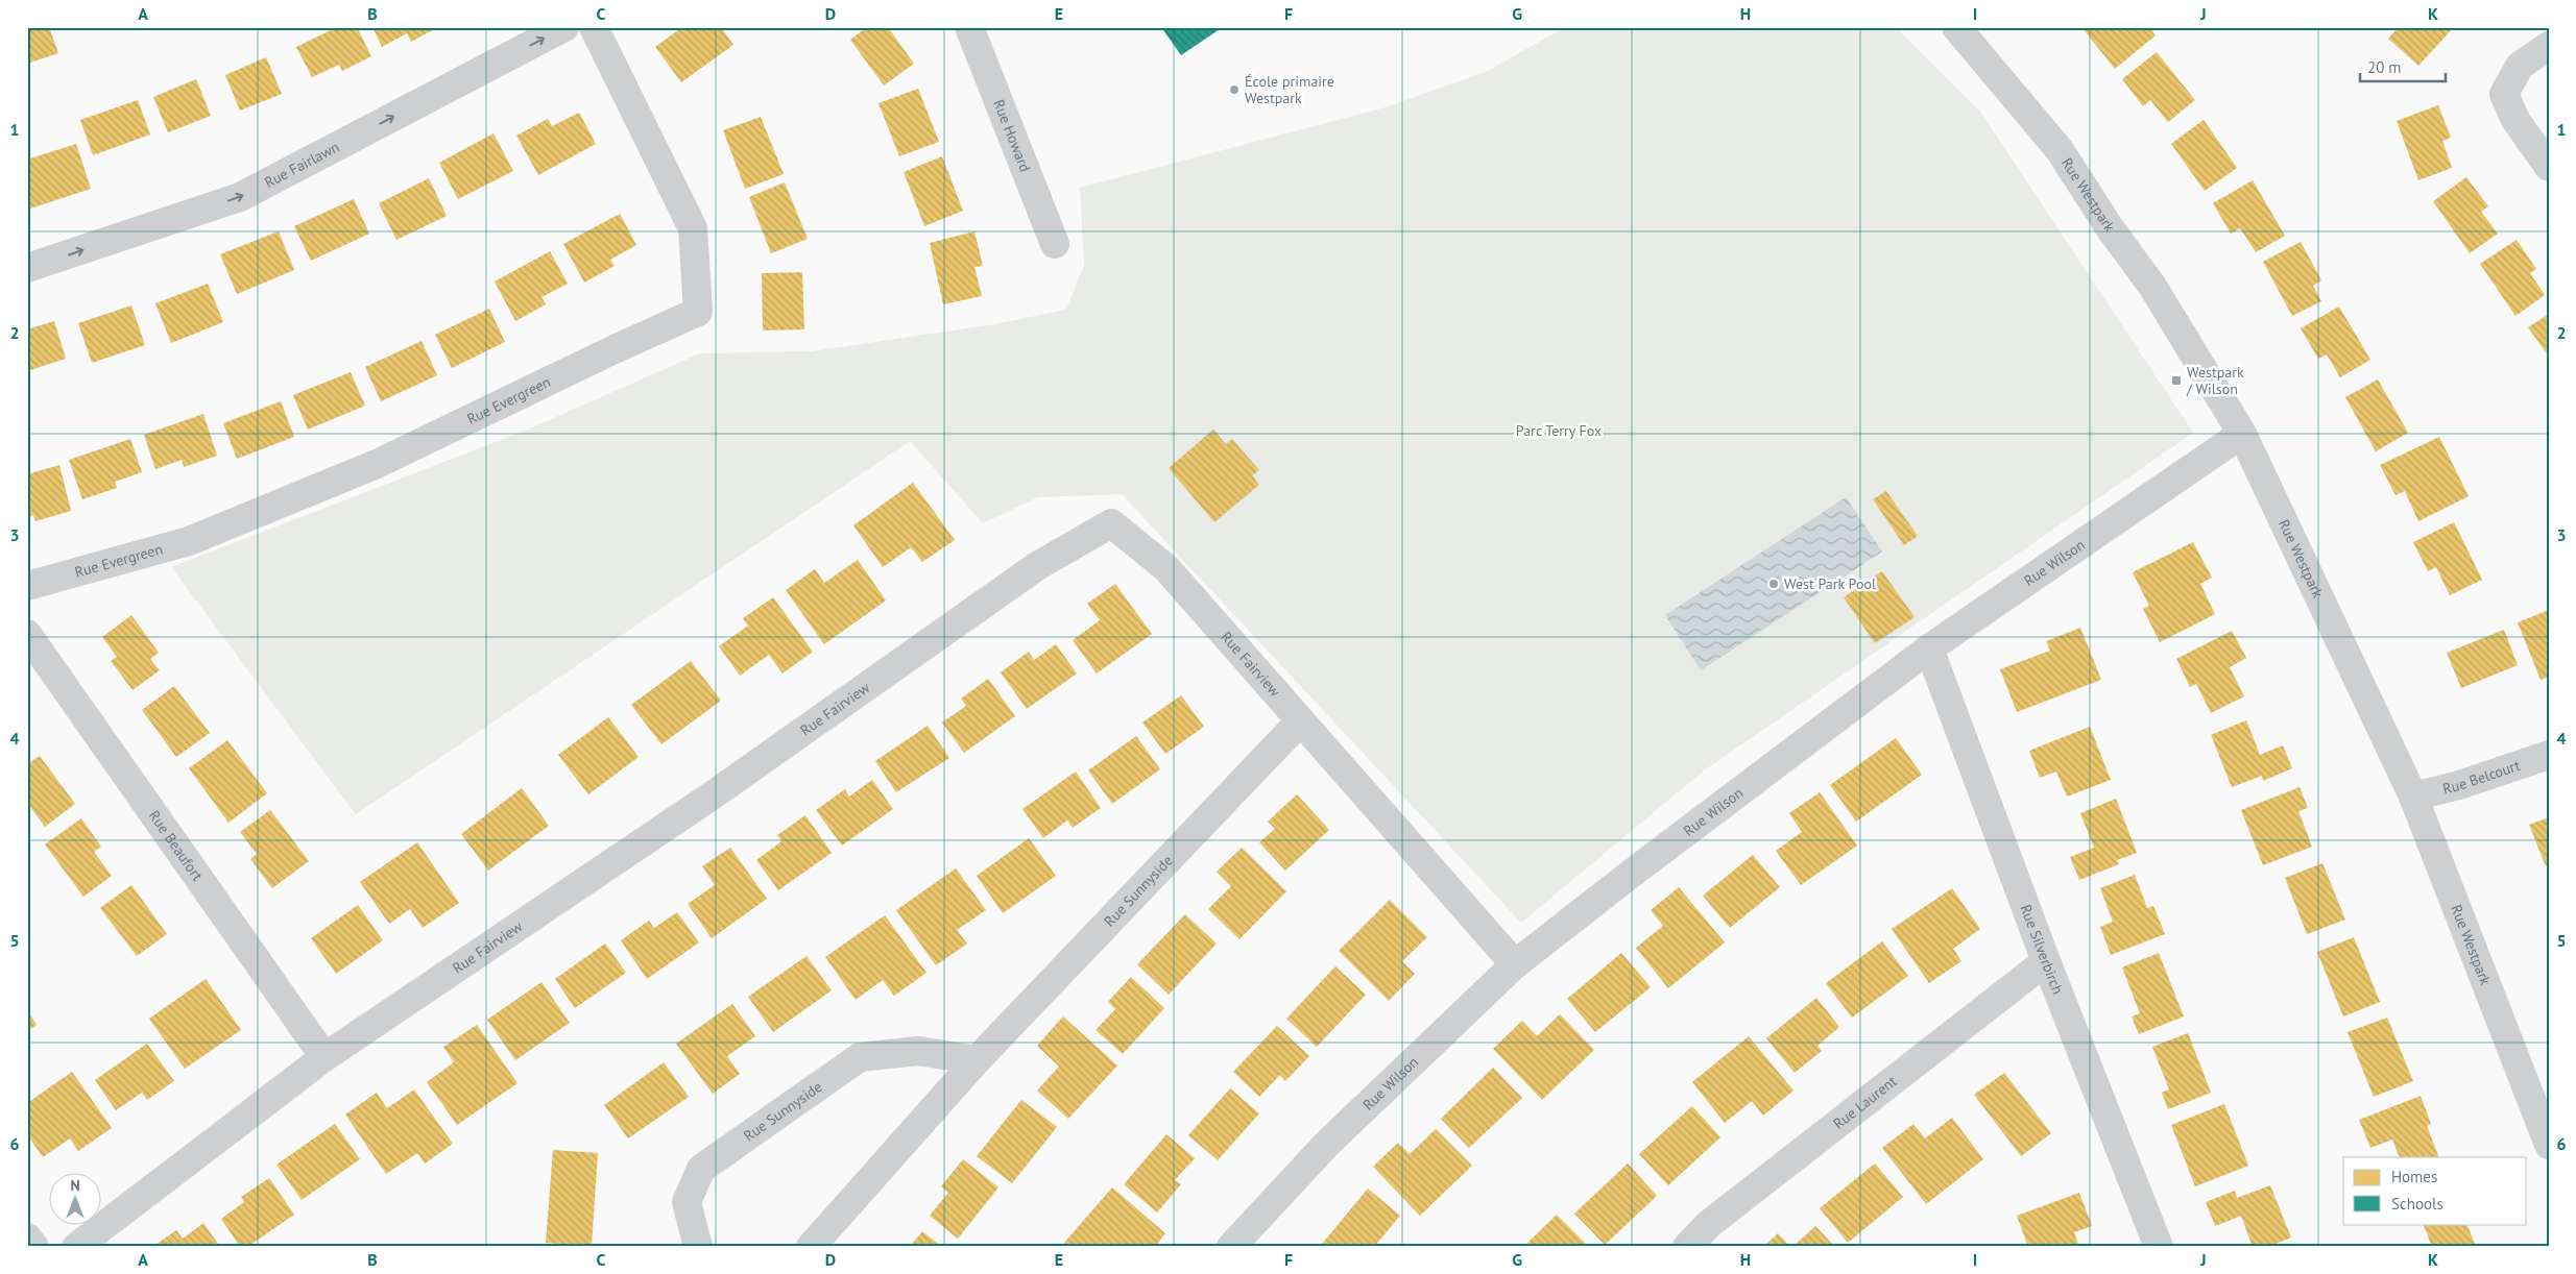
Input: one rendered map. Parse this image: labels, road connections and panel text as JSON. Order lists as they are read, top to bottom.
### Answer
{
  "streets": {
    "street": [
      "Rue Howard",
      "Rue Fairlawn",
      "Rue Westpark",
      "Rue Evergreen",
      "Rue Wilson",
      "Rue Fairview",
      "Rue Belcourt",
      "Rue Beaufort",
      "Rue Sunnyside",
      "Rue Silverbirch",
      "Rue Laurent"
    ]
  },
  "crossings": [
    ["Rue Westpark", "Rue Wilson"],
    ["Rue Westpark", "Rue Belcourt"],
    ["Rue Wilson", "Rue Fairview"],
    ["Rue Wilson", "Rue Silverbirch"],
    ["Rue Fairview", "Rue Beaufort"],
    ["Rue Fairview", "Rue Sunnyside"],
    ["Rue Silverbirch", "Rue Laurent"]
  ],
  "one_way": ["Rue Fairlawn"],
  "parks": ["Parc Terry Fox"],
  "places": {
    "other": ["École primaire Westpark", "West Park Pool"],
    "transit": ["Westpark / Wilson"]
  },
  "legend": ["Homes", "Schools"],
  "scale_bar": "20 m",
  "north": "top",
  "grid": {
    "columns": [
      "A",
      "B",
      "C",
      "D",
      "E",
      "F",
      "G",
      "H",
      "I",
      "J",
      "K"
    ],
    "rows": [
      "1",
      "2",
      "3",
      "4",
      "5",
      "6"
    ]
  }
}
